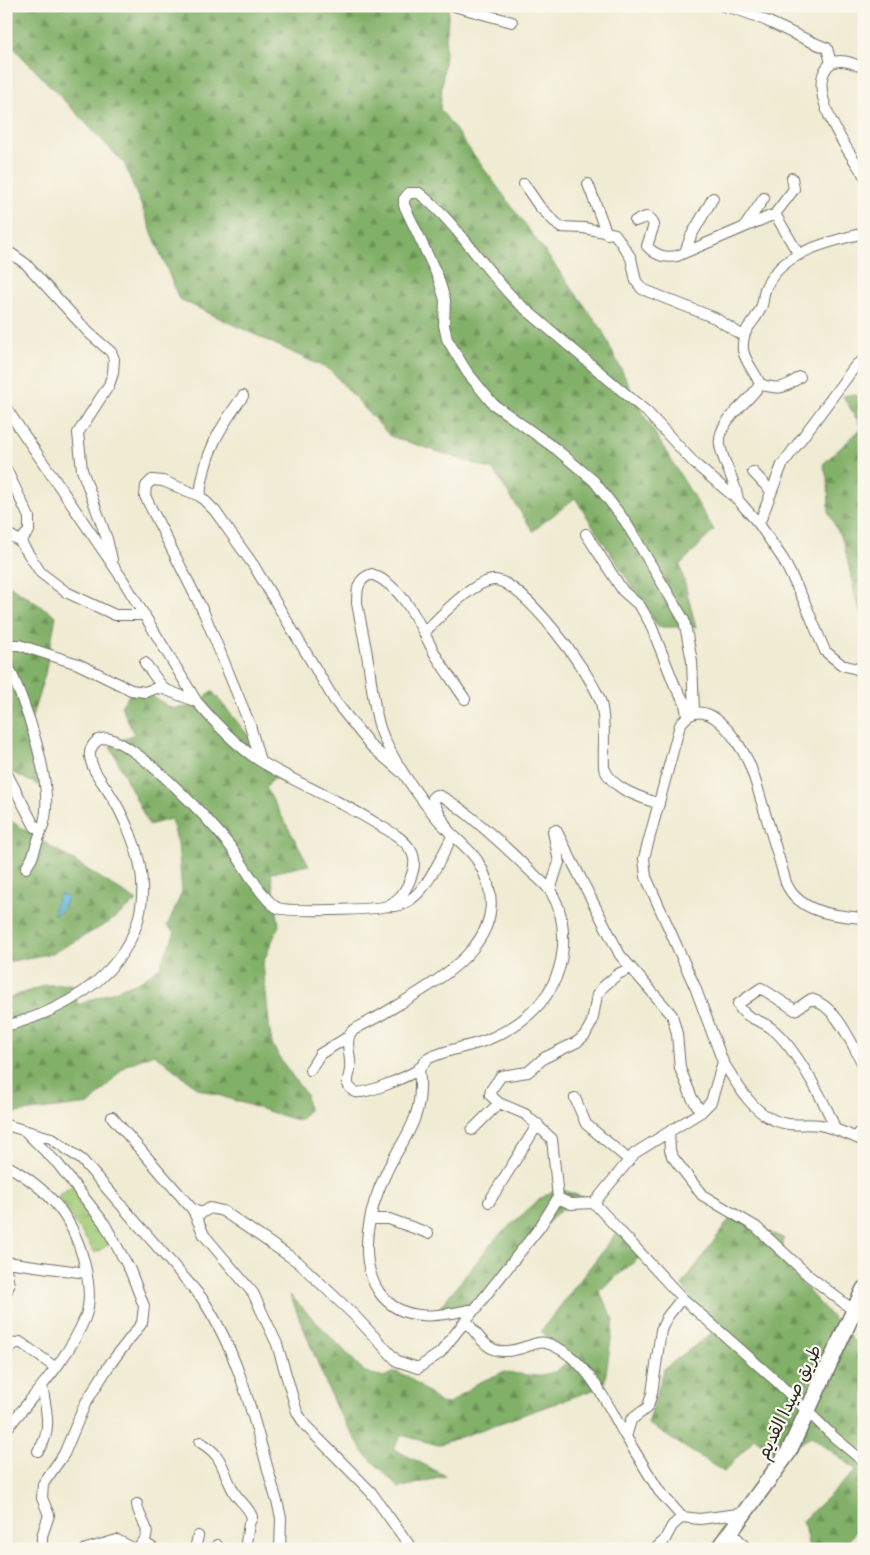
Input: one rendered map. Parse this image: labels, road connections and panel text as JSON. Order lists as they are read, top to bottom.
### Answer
{
  "streets": {
    "highway": ["طريق صيدا القديم"]
  }
}
